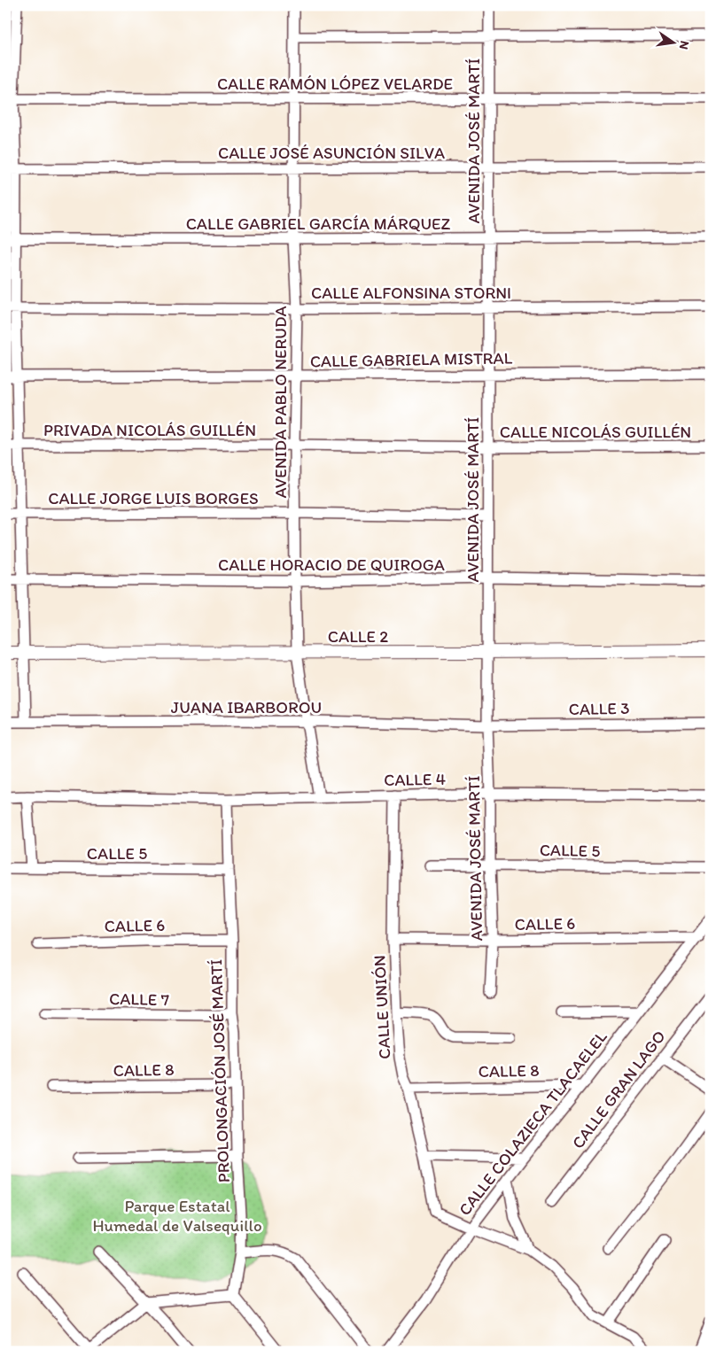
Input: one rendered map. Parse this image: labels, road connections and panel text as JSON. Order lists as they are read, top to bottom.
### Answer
{
  "streets": {
    "street": [
      "CALLE RAMÓN LÓPEZ VELARDE",
      "AVENIDA JOSÉ MARTÍ",
      "CALLE JOSÉ ASUNCIÓN SILVA",
      "CALLE GABRIEL GARCÍA MÁRQUEZ",
      "CALLE ALFONSINA STORNI",
      "CALLE GABRIELA MISTRAL",
      "AVENIDA PABLO NERUDA",
      "PRIVADA NICOLÁS GUILLÉN",
      "CALLE NICOLÁS GUILLÉN",
      "CALLE JORGE LUIS BORGES",
      "CALLE HORACIO DE QUIROGA",
      "CALLE 2",
      "JUANA IBARBOROU",
      "CALLE 3",
      "CALLE 4",
      "CALLE 5",
      "CALLE 6",
      "CALLE 7",
      "CALLE UNIÓN",
      "CALLE 8",
      "PROLONGACIÓN JOSÉ MARTÍ",
      "CALLE GRAN LAGO",
      "CALLE COLAZIECA TLACAELEL"
    ]
  },
  "crossings": [
    ["CALLE RAMÓN LÓPEZ VELARDE", "AVENIDA JOSÉ MARTÍ"],
    ["CALLE RAMÓN LÓPEZ VELARDE", "AVENIDA PABLO NERUDA"],
    ["AVENIDA JOSÉ MARTÍ", "CALLE JOSÉ ASUNCIÓN SILVA"],
    ["AVENIDA JOSÉ MARTÍ", "CALLE GABRIEL GARCÍA MÁRQUEZ"],
    ["AVENIDA JOSÉ MARTÍ", "CALLE ALFONSINA STORNI"],
    ["AVENIDA JOSÉ MARTÍ", "CALLE GABRIELA MISTRAL"],
    ["AVENIDA JOSÉ MARTÍ", "CALLE NICOLÁS GUILLÉN"],
    ["AVENIDA JOSÉ MARTÍ", "CALLE JORGE LUIS BORGES"],
    ["AVENIDA JOSÉ MARTÍ", "CALLE HORACIO DE QUIROGA"],
    ["AVENIDA JOSÉ MARTÍ", "CALLE 2"],
    ["AVENIDA JOSÉ MARTÍ", "JUANA IBARBOROU"],
    ["AVENIDA JOSÉ MARTÍ", "CALLE 3"],
    ["AVENIDA JOSÉ MARTÍ", "CALLE 4"],
    ["AVENIDA JOSÉ MARTÍ", "CALLE 5"],
    ["AVENIDA JOSÉ MARTÍ", "CALLE 6"],
    ["CALLE JOSÉ ASUNCIÓN SILVA", "AVENIDA PABLO NERUDA"],
    ["CALLE GABRIEL GARCÍA MÁRQUEZ", "AVENIDA PABLO NERUDA"],
    ["CALLE ALFONSINA STORNI", "AVENIDA PABLO NERUDA"],
    ["CALLE GABRIELA MISTRAL", "AVENIDA PABLO NERUDA"],
    ["AVENIDA PABLO NERUDA", "PRIVADA NICOLÁS GUILLÉN"],
    ["AVENIDA PABLO NERUDA", "CALLE NICOLÁS GUILLÉN"],
    ["AVENIDA PABLO NERUDA", "CALLE JORGE LUIS BORGES"],
    ["AVENIDA PABLO NERUDA", "CALLE HORACIO DE QUIROGA"],
    ["AVENIDA PABLO NERUDA", "CALLE 2"],
    ["AVENIDA PABLO NERUDA", "JUANA IBARBOROU"],
    ["AVENIDA PABLO NERUDA", "CALLE 4"],
    ["PRIVADA NICOLÁS GUILLÉN", "CALLE NICOLÁS GUILLÉN"],
    ["JUANA IBARBOROU", "CALLE 3"],
    ["CALLE 4", "CALLE UNIÓN"],
    ["CALLE 4", "PROLONGACIÓN JOSÉ MARTÍ"],
    ["CALLE 5", "PROLONGACIÓN JOSÉ MARTÍ"],
    ["CALLE 6", "CALLE UNIÓN"],
    ["CALLE 6", "PROLONGACIÓN JOSÉ MARTÍ"],
    ["CALLE 6", "CALLE COLAZIECA TLACAELEL"],
    ["CALLE 7", "PROLONGACIÓN JOSÉ MARTÍ"],
    ["CALLE UNIÓN", "CALLE 8"],
    ["CALLE UNIÓN", "CALLE COLAZIECA TLACAELEL"],
    ["CALLE 8", "PROLONGACIÓN JOSÉ MARTÍ"],
    ["CALLE 8", "CALLE COLAZIECA TLACAELEL"]
  ],
  "parks": ["Parque Estatal Humedal de Valsequillo"],
  "north": "right"
}
